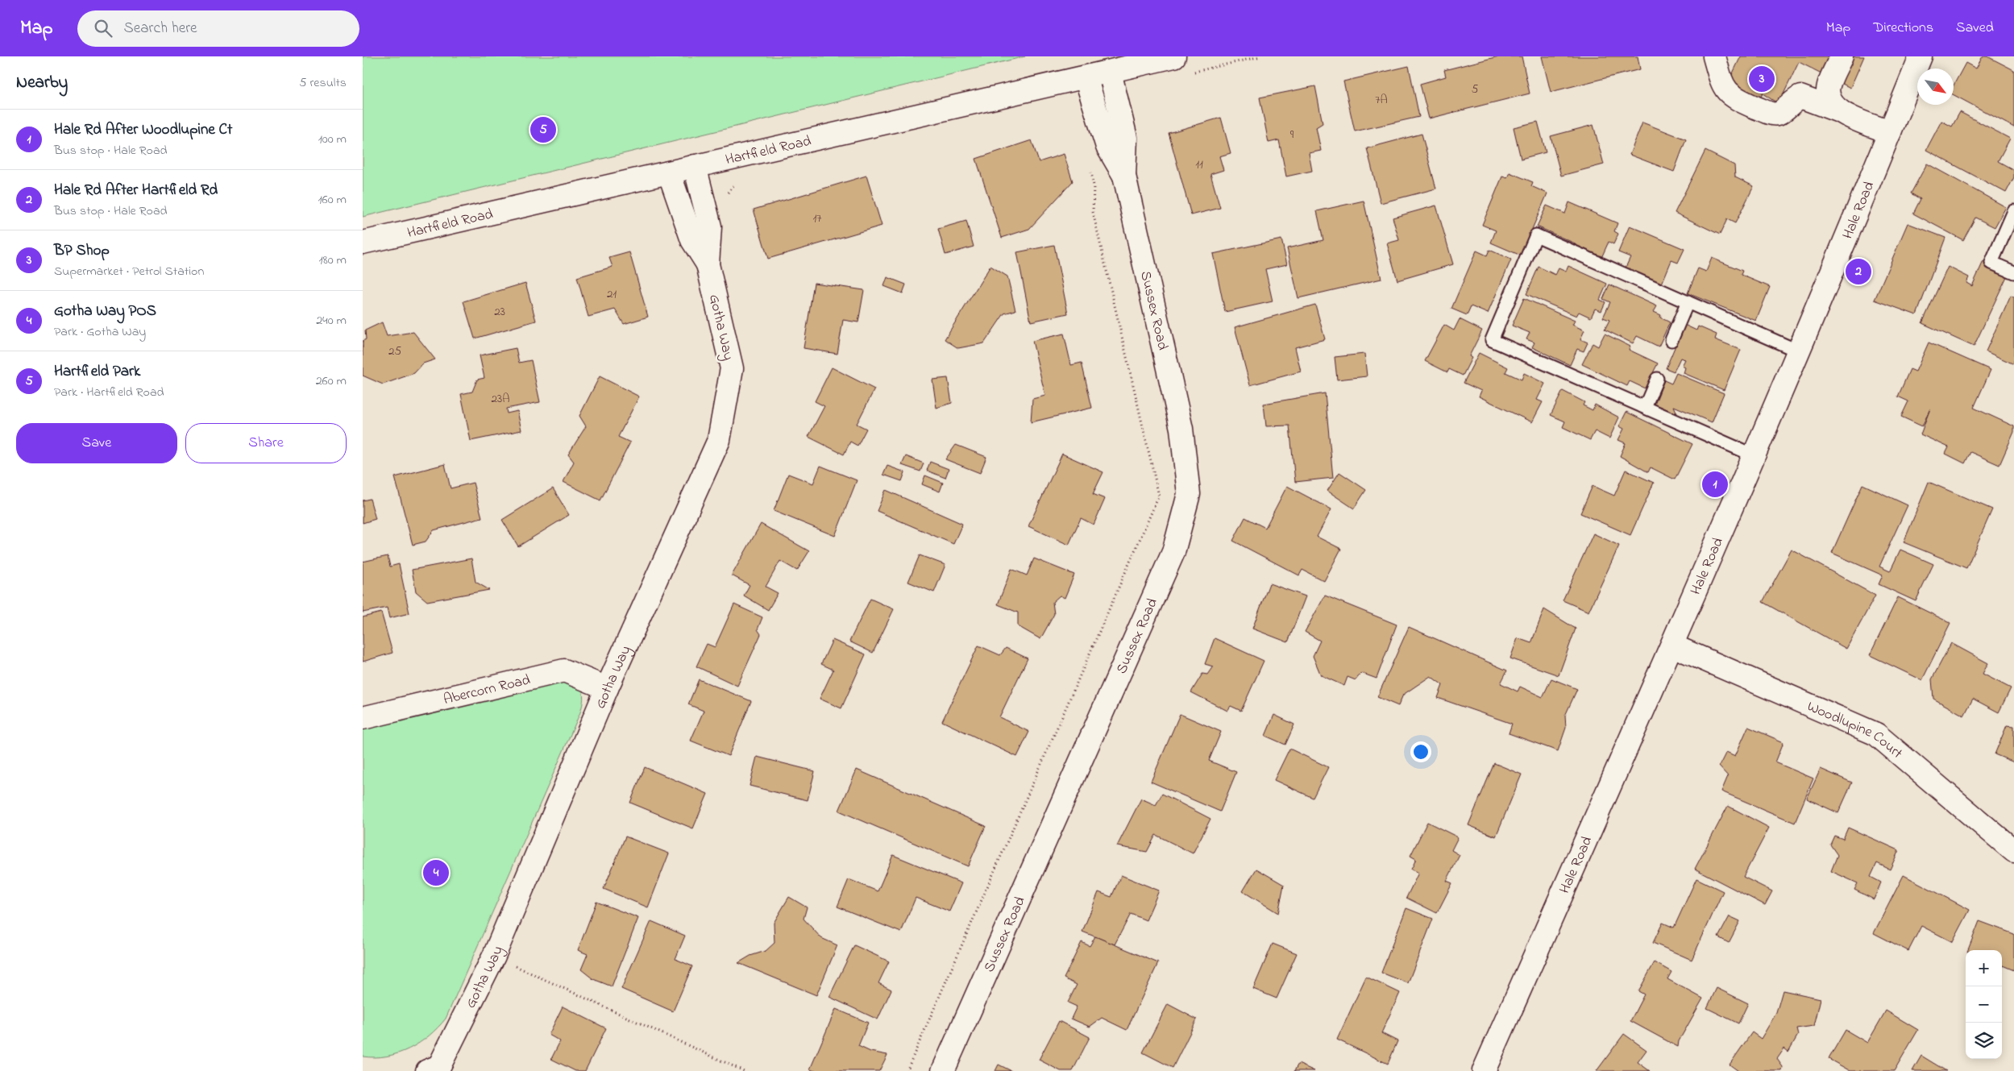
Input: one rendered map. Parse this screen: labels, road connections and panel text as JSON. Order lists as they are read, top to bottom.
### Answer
{
  "streets": {
    "street": [
      "Hartfield Road",
      "Hale Road",
      "Sussex Road",
      "Gotha Way",
      "Abercorn Road",
      "Woodlupine Court"
    ]
  },
  "crossings": [
    ["Hartfield Road", "Sussex Road"],
    ["Hartfield Road", "Gotha Way"],
    ["Hale Road", "Woodlupine Court"],
    ["Gotha Way", "Abercorn Road"]
  ],
  "house_numbers": [
    "5",
    "7A",
    "9",
    "11",
    "17",
    "21",
    "23",
    "25",
    "23A"
  ],
  "north": "bottom right",
  "page": {
    "header": "Map",
    "search": "Search here",
    "nav": ["Map", "Directions", "Saved"],
    "heading": ["Nearby", "5 results"],
    "pins": [
      "3",
      "5",
      "2",
      "1",
      "4"
    ],
    "list": [
      {
        "mark": "1",
        "name": "Hale Rd After Woodlupine Ct",
        "note": "Bus stop · Hale Road",
        "value": "100 m"
      },
      {
        "mark": "2",
        "name": "Hale Rd After Hartfield Rd",
        "note": "Bus stop · Hale Road",
        "value": "160 m"
      },
      {
        "mark": "3",
        "name": "BP Shop",
        "note": "Supermarket · Petrol Station",
        "value": "180 m"
      },
      {
        "mark": "4",
        "name": "Gotha Way POS",
        "note": "Park · Gotha Way",
        "value": "240 m"
      },
      {
        "mark": "5",
        "name": "Hartfield Park",
        "note": "Park · Hartfield Road",
        "value": "260 m"
      }
    ],
    "buttons": ["Save", "Share"],
    "map_buttons": ["+", "−"]
  }
}
